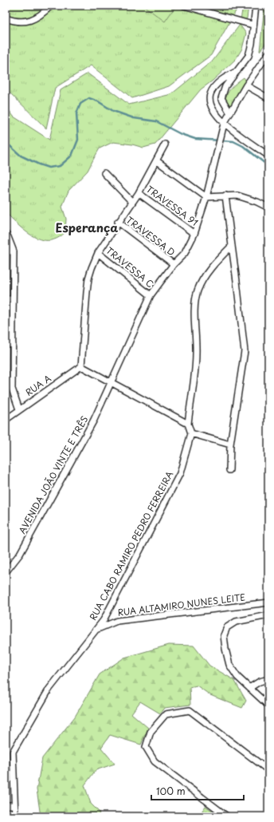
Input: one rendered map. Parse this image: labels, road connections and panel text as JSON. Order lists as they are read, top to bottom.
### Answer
{
  "streets": {
    "street": [
      "TRAVESSA 91",
      "TRAVESSA D",
      "TRAVESSA C",
      "RUA A",
      "AVENIDA JOÃO VINTE E TRÊS",
      "RUA CABO RAMIRO PEDRO FERREIRA",
      "RUA ALTAMIRO NUNES LEITE"
    ]
  },
  "crossings": [
    ["TRAVESSA 91", "AVENIDA JOÃO VINTE E TRÊS"],
    ["TRAVESSA D", "AVENIDA JOÃO VINTE E TRÊS"],
    ["TRAVESSA C", "AVENIDA JOÃO VINTE E TRÊS"],
    ["RUA CABO RAMIRO PEDRO FERREIRA", "RUA ALTAMIRO NUNES LEITE"]
  ],
  "districts": ["Esperança"],
  "scale_bar": "100 m"
}
